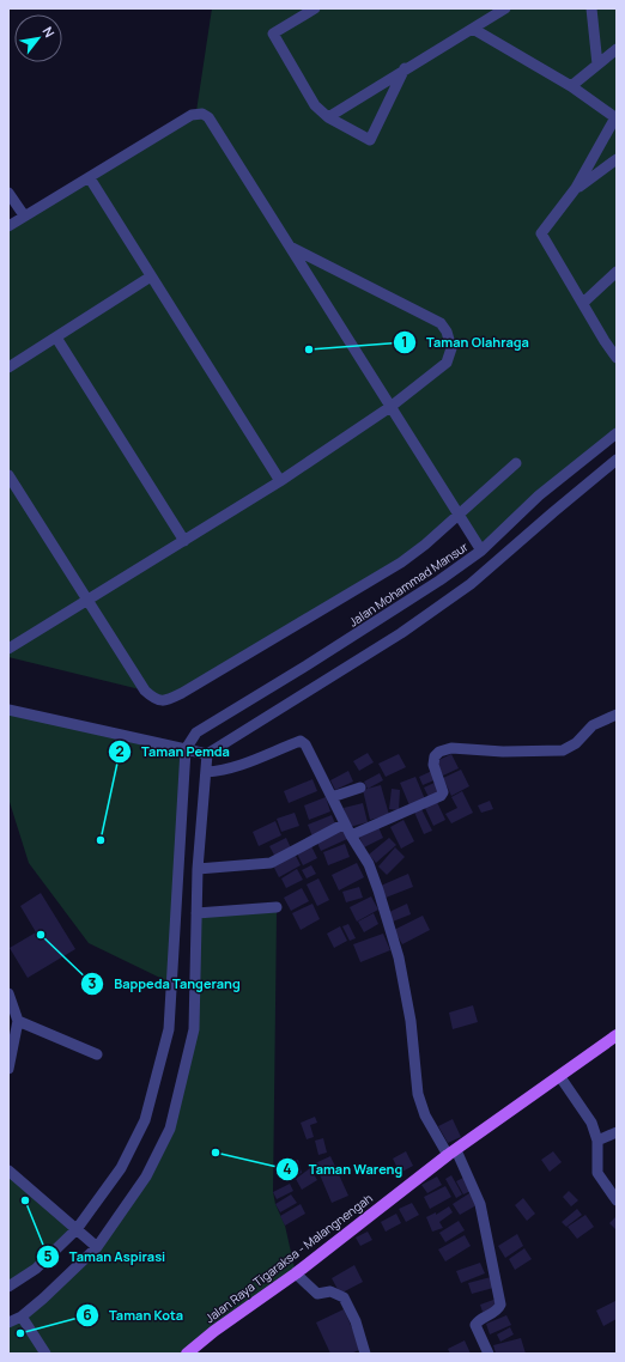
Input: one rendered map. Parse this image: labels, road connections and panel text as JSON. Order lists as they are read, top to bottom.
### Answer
{
  "streets": {
    "main road": ["Jalan Raya Tigaraksa - Malangnengah"],
    "street": ["Jalan Mohammad Mansur"]
  },
  "places": [
    "Taman Olahraga",
    "Taman Pemda",
    "Bappeda Tangerang",
    "Taman Wareng",
    "Taman Aspirasi",
    "Taman Kota"
  ],
  "north": "top right"
}
